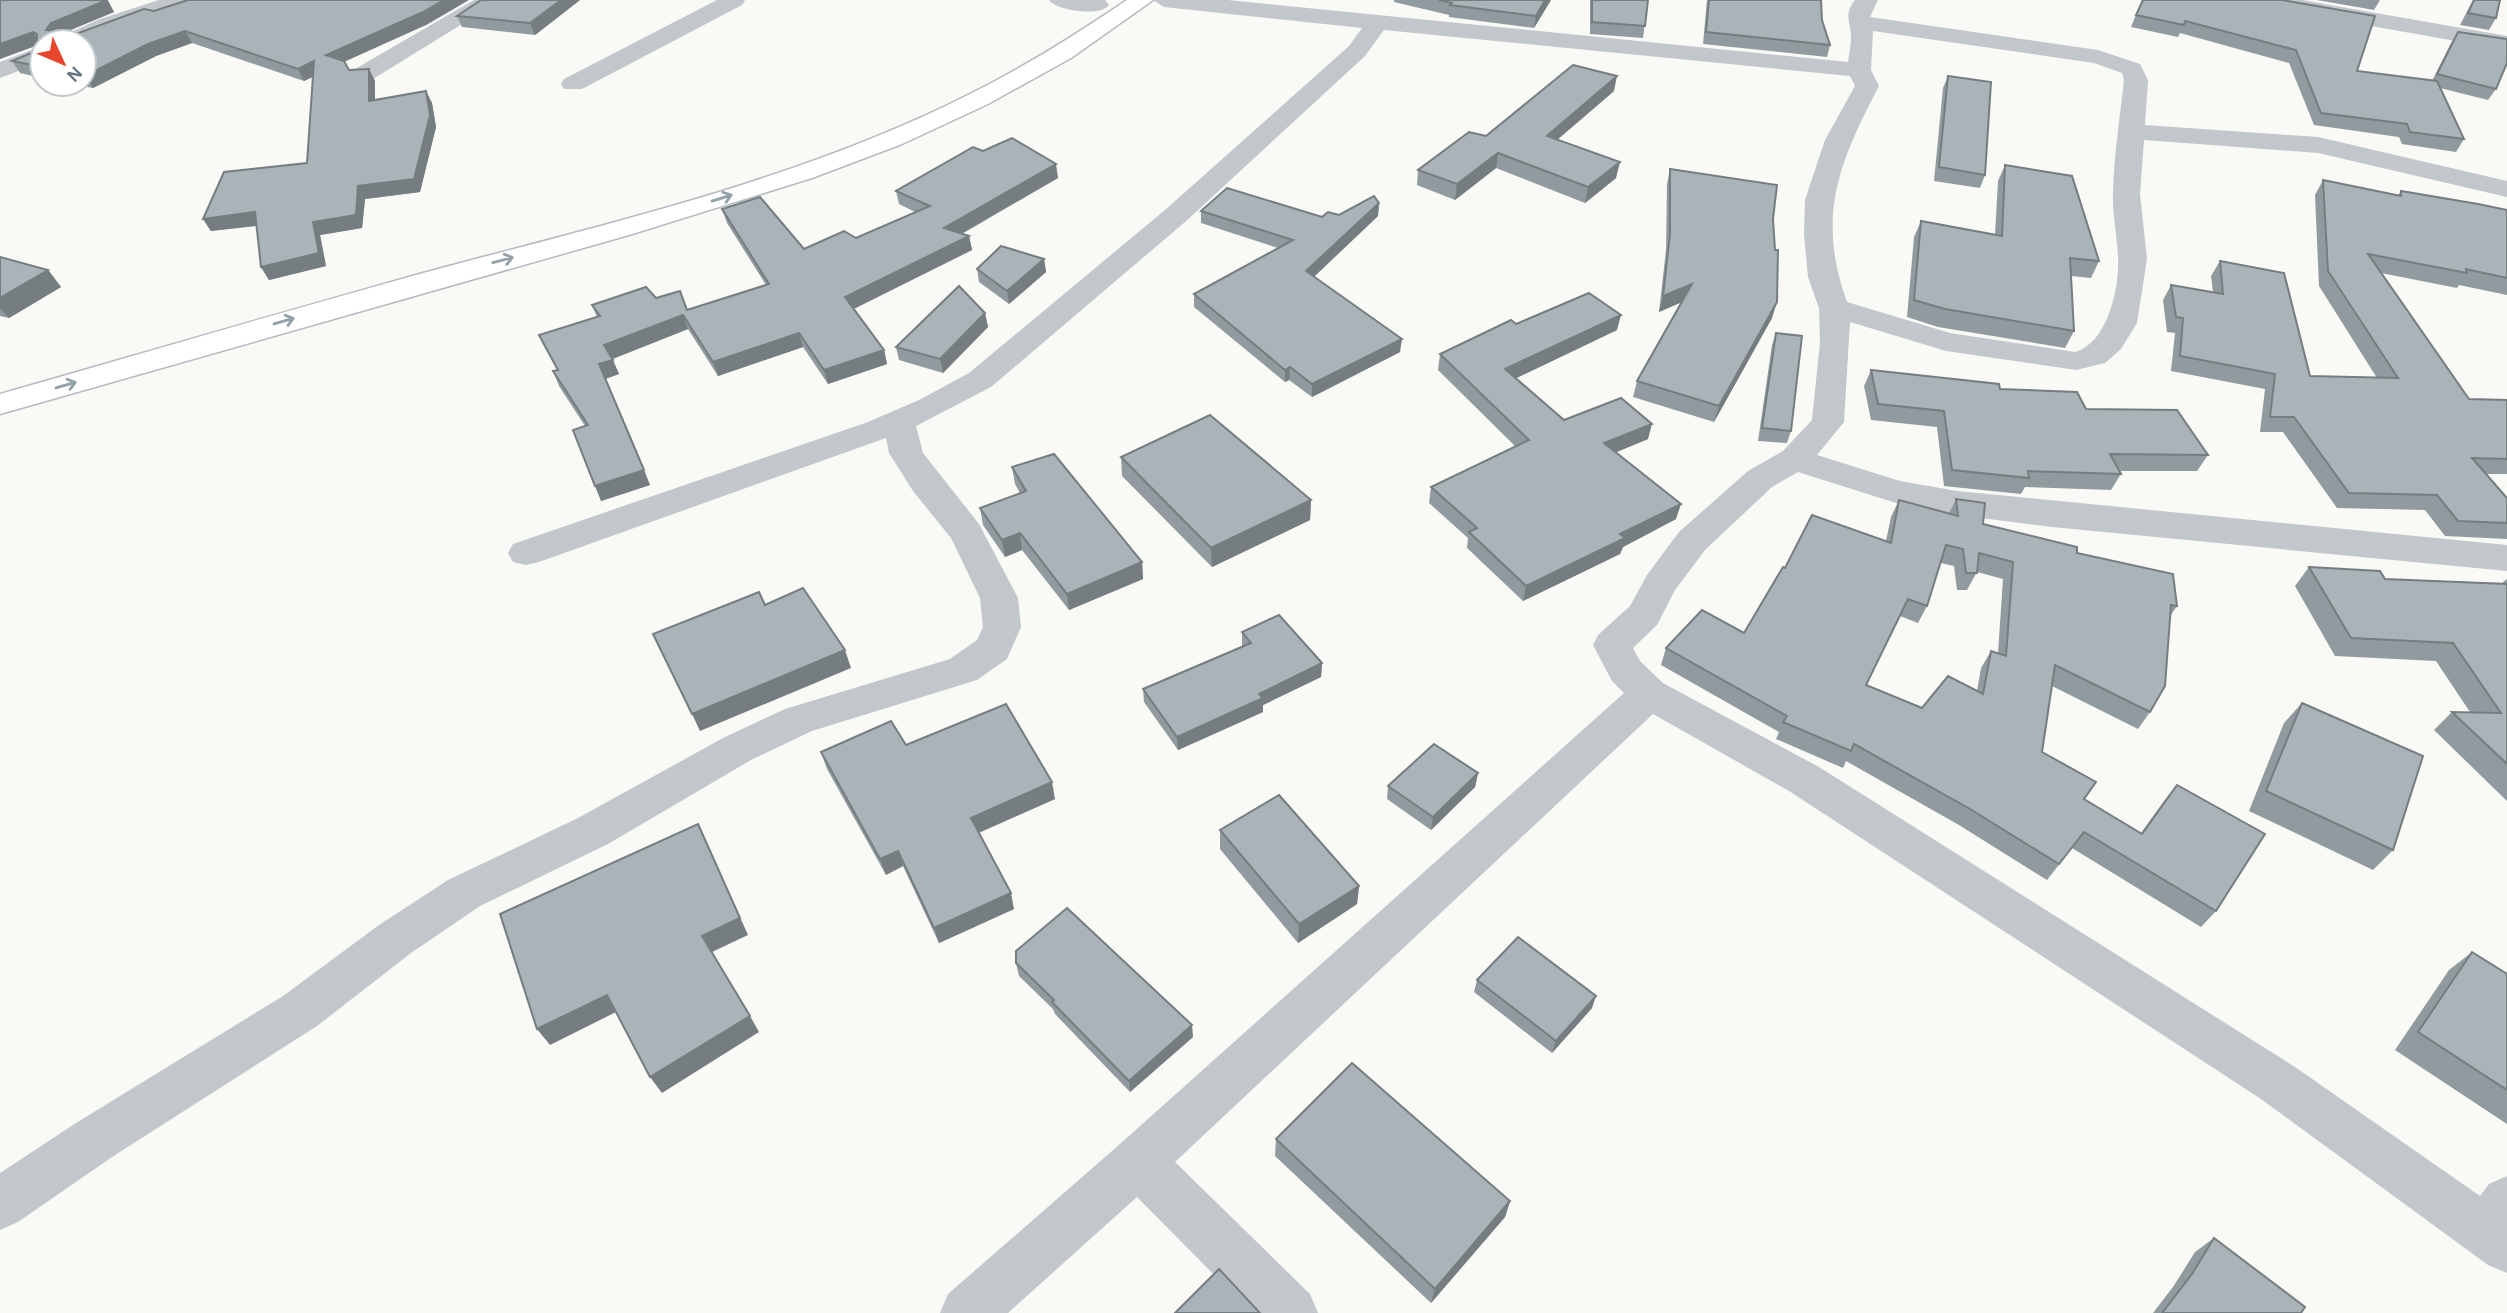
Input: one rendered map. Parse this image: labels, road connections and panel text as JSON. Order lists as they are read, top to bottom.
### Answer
{
  "north": "bottom right"
}
